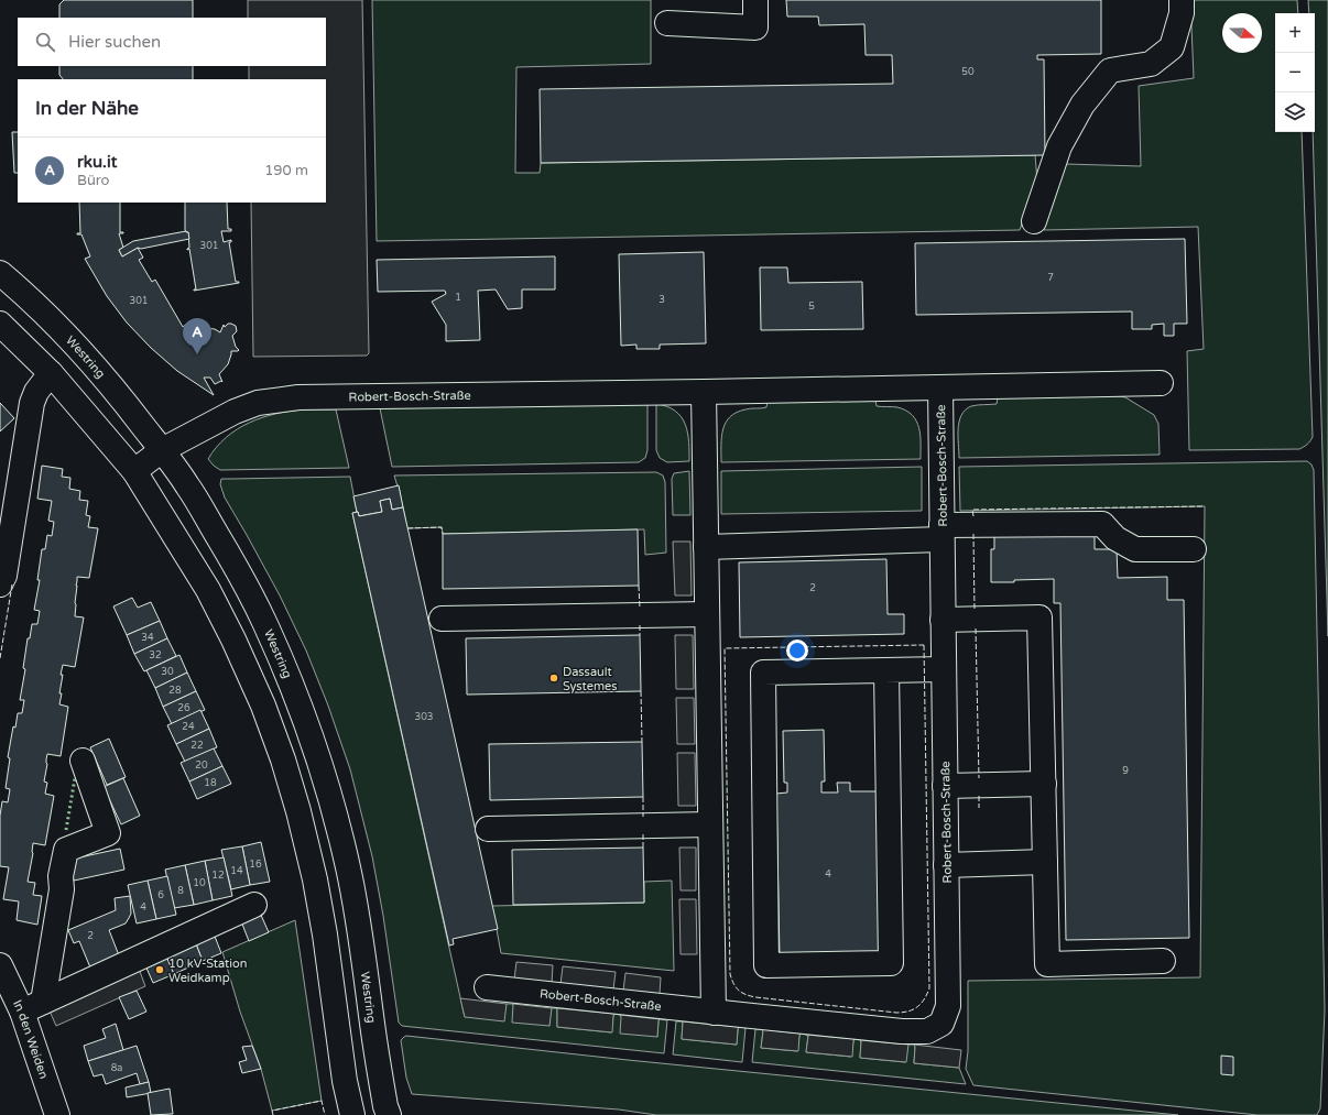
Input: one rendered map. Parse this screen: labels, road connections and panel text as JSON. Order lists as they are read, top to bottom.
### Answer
{
  "streets": {
    "street": ["Westring", "Robert-Bosch-Straße", "In den Weiden"]
  },
  "crossings": [
    ["Westring", "Robert-Bosch-Straße"]
  ],
  "places": ["Dassault Systemes", "10 kV-Station Weidkamp"],
  "house_numbers": [
    "50",
    "301",
    "7",
    "1",
    "3",
    "301",
    "5",
    "2",
    "34",
    "32",
    "30",
    "28",
    "26",
    "303",
    "24",
    "22",
    "20",
    "9",
    "18",
    "16",
    "14",
    "4",
    "12",
    "10",
    "8",
    "6",
    "4",
    "2",
    "8a"
  ],
  "north": "right",
  "page": {
    "map_buttons": ["+", "−"],
    "search": "Hier suchen",
    "heading": "In der Nähe",
    "list": [
      {
        "mark": "A",
        "name": "rku.it",
        "note": "Büro",
        "value": "190 m"
      }
    ],
    "pins": "A"
  }
}
